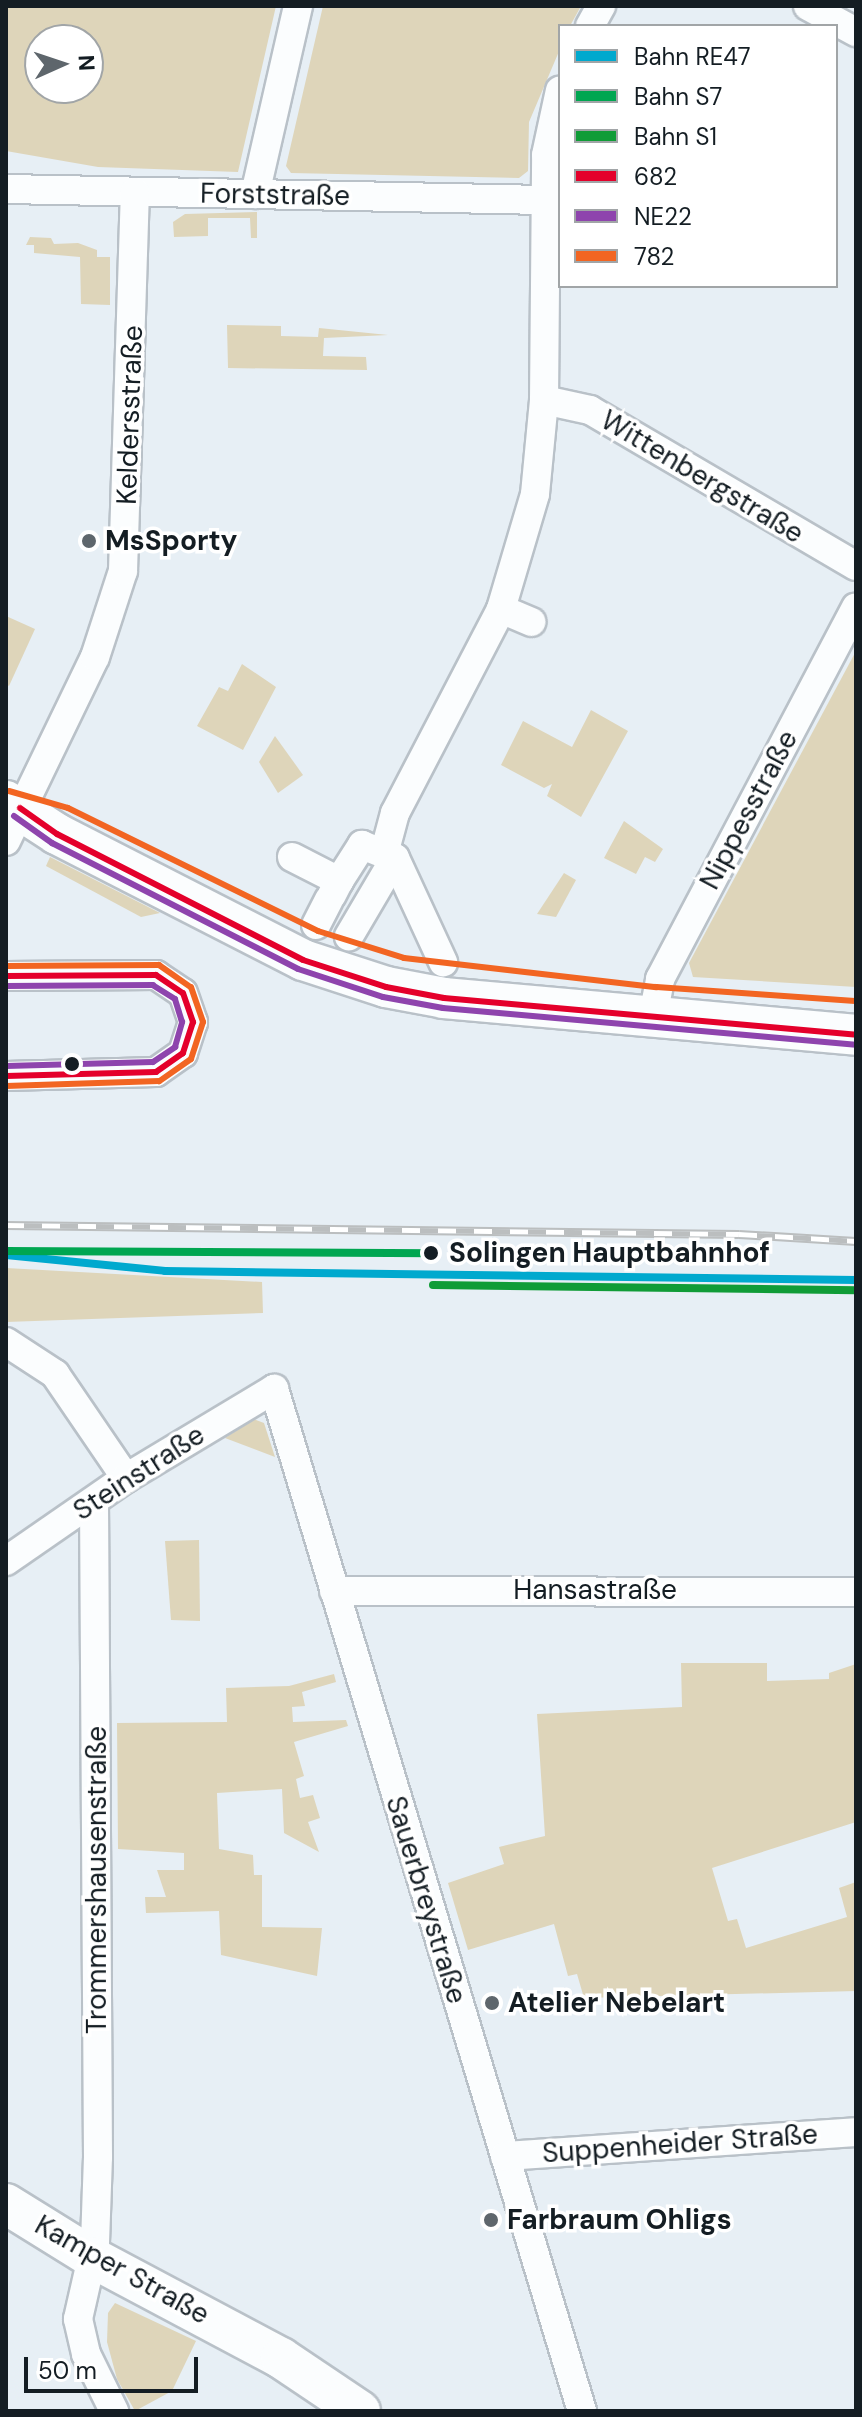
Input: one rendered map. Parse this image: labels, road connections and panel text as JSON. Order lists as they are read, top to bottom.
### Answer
{
  "streets": {
    "street": [
      "Forststraße",
      "Keldersstraße",
      "Wittenbergstraße",
      "Nippesstraße",
      "Steinstraße",
      "Hansastraße",
      "Trommershausenstraße",
      "Sauerbreystraße",
      "Suppenheider Straße",
      "Kamper Straße"
    ]
  },
  "crossings": [
    ["Forststraße", "Keldersstraße"],
    ["Steinstraße", "Trommershausenstraße"],
    ["Steinstraße", "Sauerbreystraße"],
    ["Hansastraße", "Sauerbreystraße"],
    ["Trommershausenstraße", "Kamper Straße"],
    ["Sauerbreystraße", "Suppenheider Straße"]
  ],
  "places": [
    "MsSporty",
    "Solingen Hauptbahnhof",
    "Atelier Nebelart",
    "Farbraum Ohligs"
  ],
  "lines": [
    "transit line 782",
    "transit line 682",
    "transit line NE22",
    "rail line S7",
    "rail line RE47",
    "rail line S1"
  ],
  "legend": [
    "Bahn RE47",
    "Bahn S7",
    "Bahn S1",
    "682",
    "NE22",
    "782"
  ],
  "scale_bar": "50 m",
  "north": "right"
}
